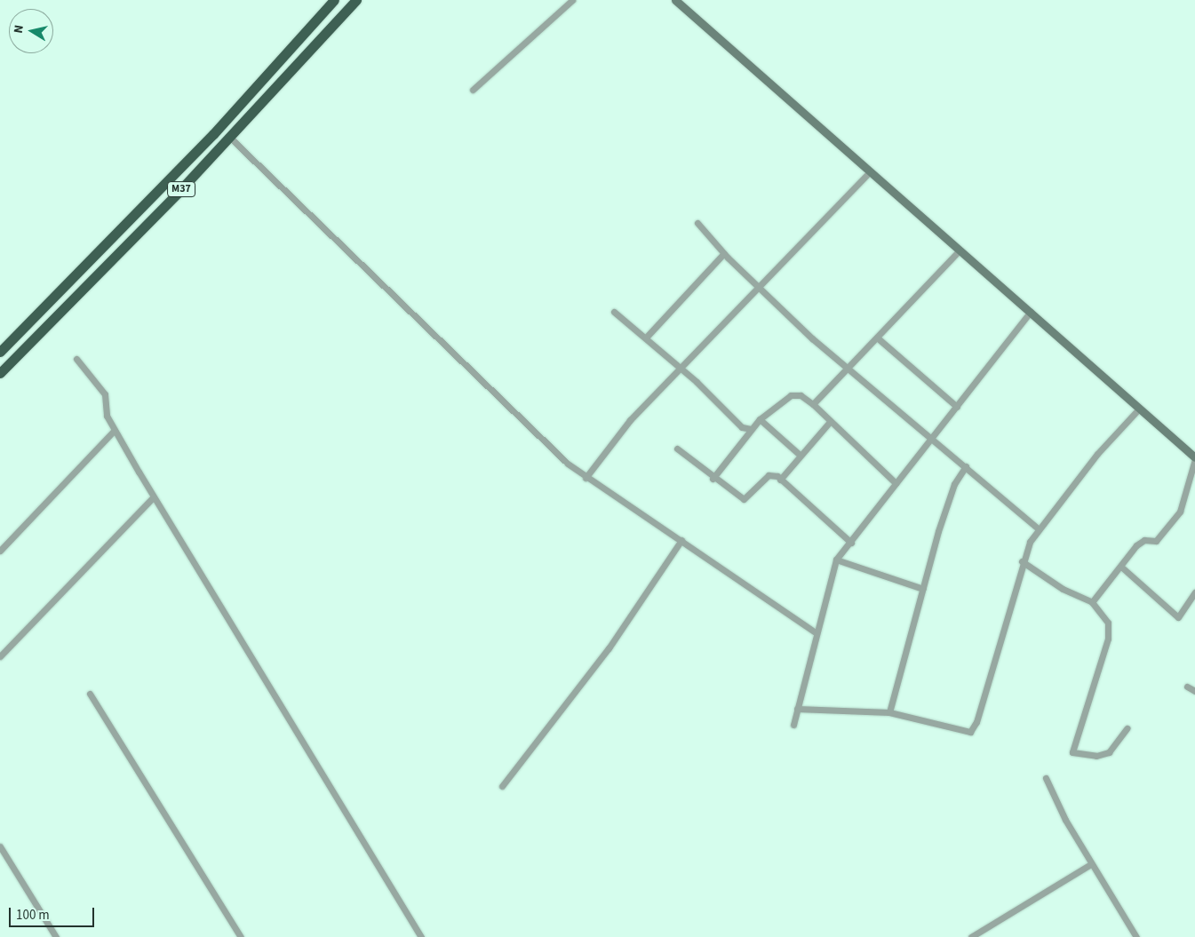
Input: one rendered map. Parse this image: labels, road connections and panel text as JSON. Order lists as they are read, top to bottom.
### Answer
{
  "streets": {
    "highway": ["M37"]
  },
  "scale_bar": "100 m",
  "north": "left"
}
